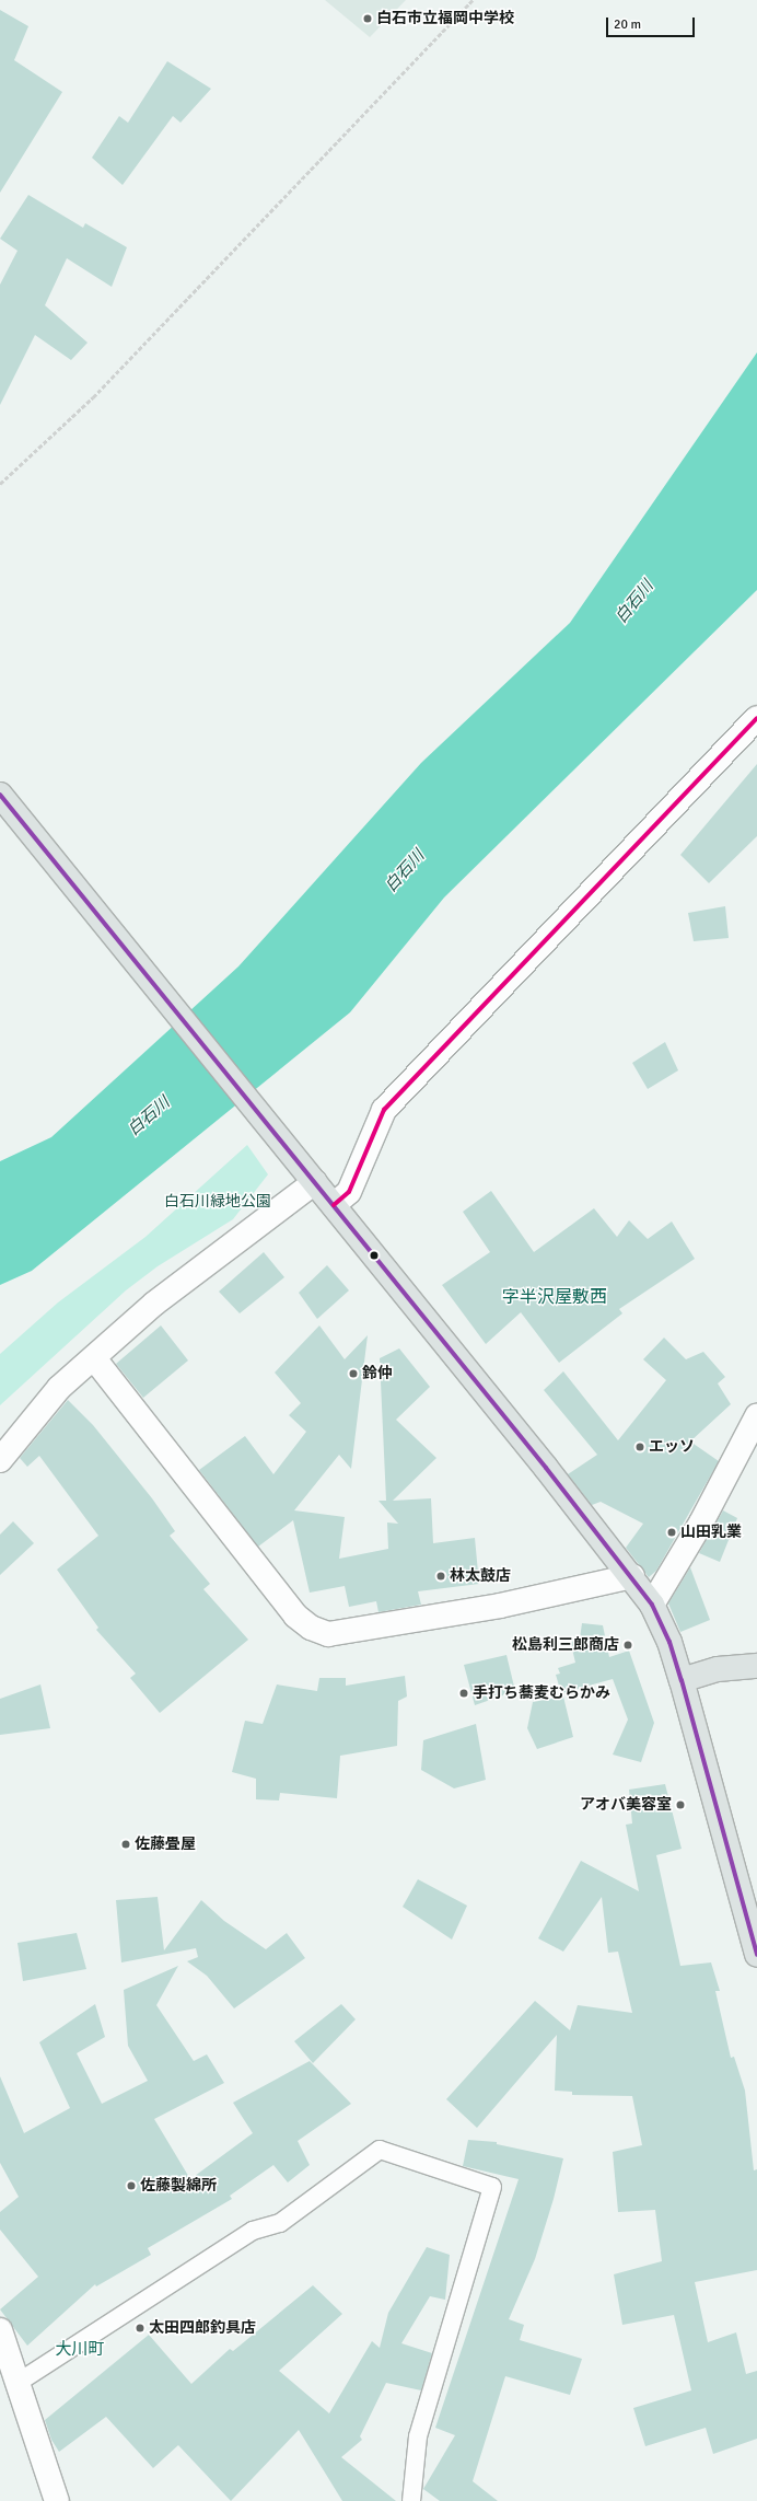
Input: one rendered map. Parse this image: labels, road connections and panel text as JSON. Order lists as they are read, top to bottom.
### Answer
{
  "districts": ["字半沢屋敷西", "大川町"],
  "water": ["白石川"],
  "parks": ["白石川緑地公園"],
  "places": [
    "白石市立福岡中学校",
    "鈴仲",
    "エッソ",
    "山田乳業",
    "林太鼓店",
    "松島利三郎商店",
    "手打ち蕎麦むらかみ",
    "アオバ美容室",
    "佐藤畳屋",
    "佐藤製綿所",
    "太田四郎釣具店"
  ],
  "scale_bar": "20 m"
}
